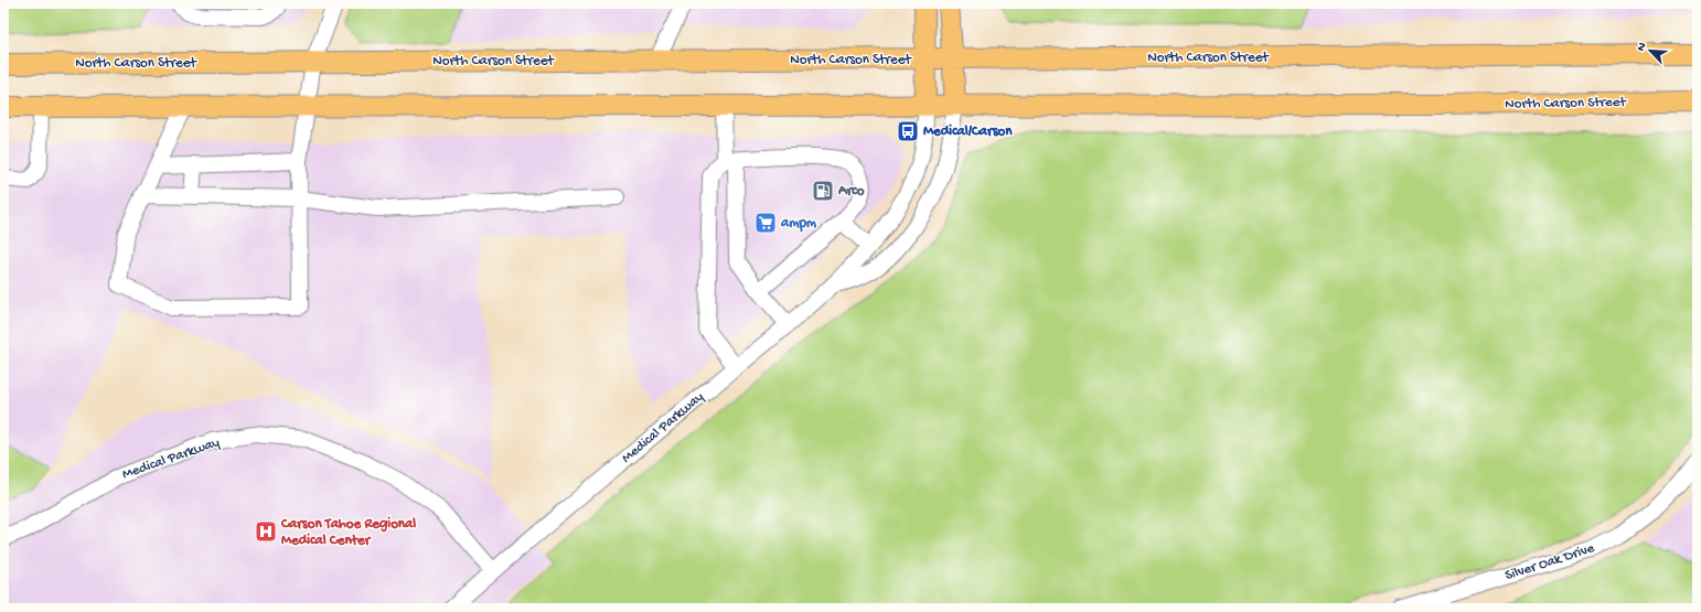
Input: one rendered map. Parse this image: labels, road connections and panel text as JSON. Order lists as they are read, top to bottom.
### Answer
{
  "streets": {
    "main road": ["North Carson Street"],
    "street": ["Medical Parkway", "Silver Oak Drive"]
  },
  "crossings": [
    ["North Carson Street", "Medical Parkway"]
  ],
  "places": {
    "bus stop": ["Medical/Carson"],
    "fuel station": ["Arco"],
    "supermarket": ["ampm"],
    "hospital": ["Carson Tahoe Regional Medical Center"]
  },
  "north": "top left"
}
